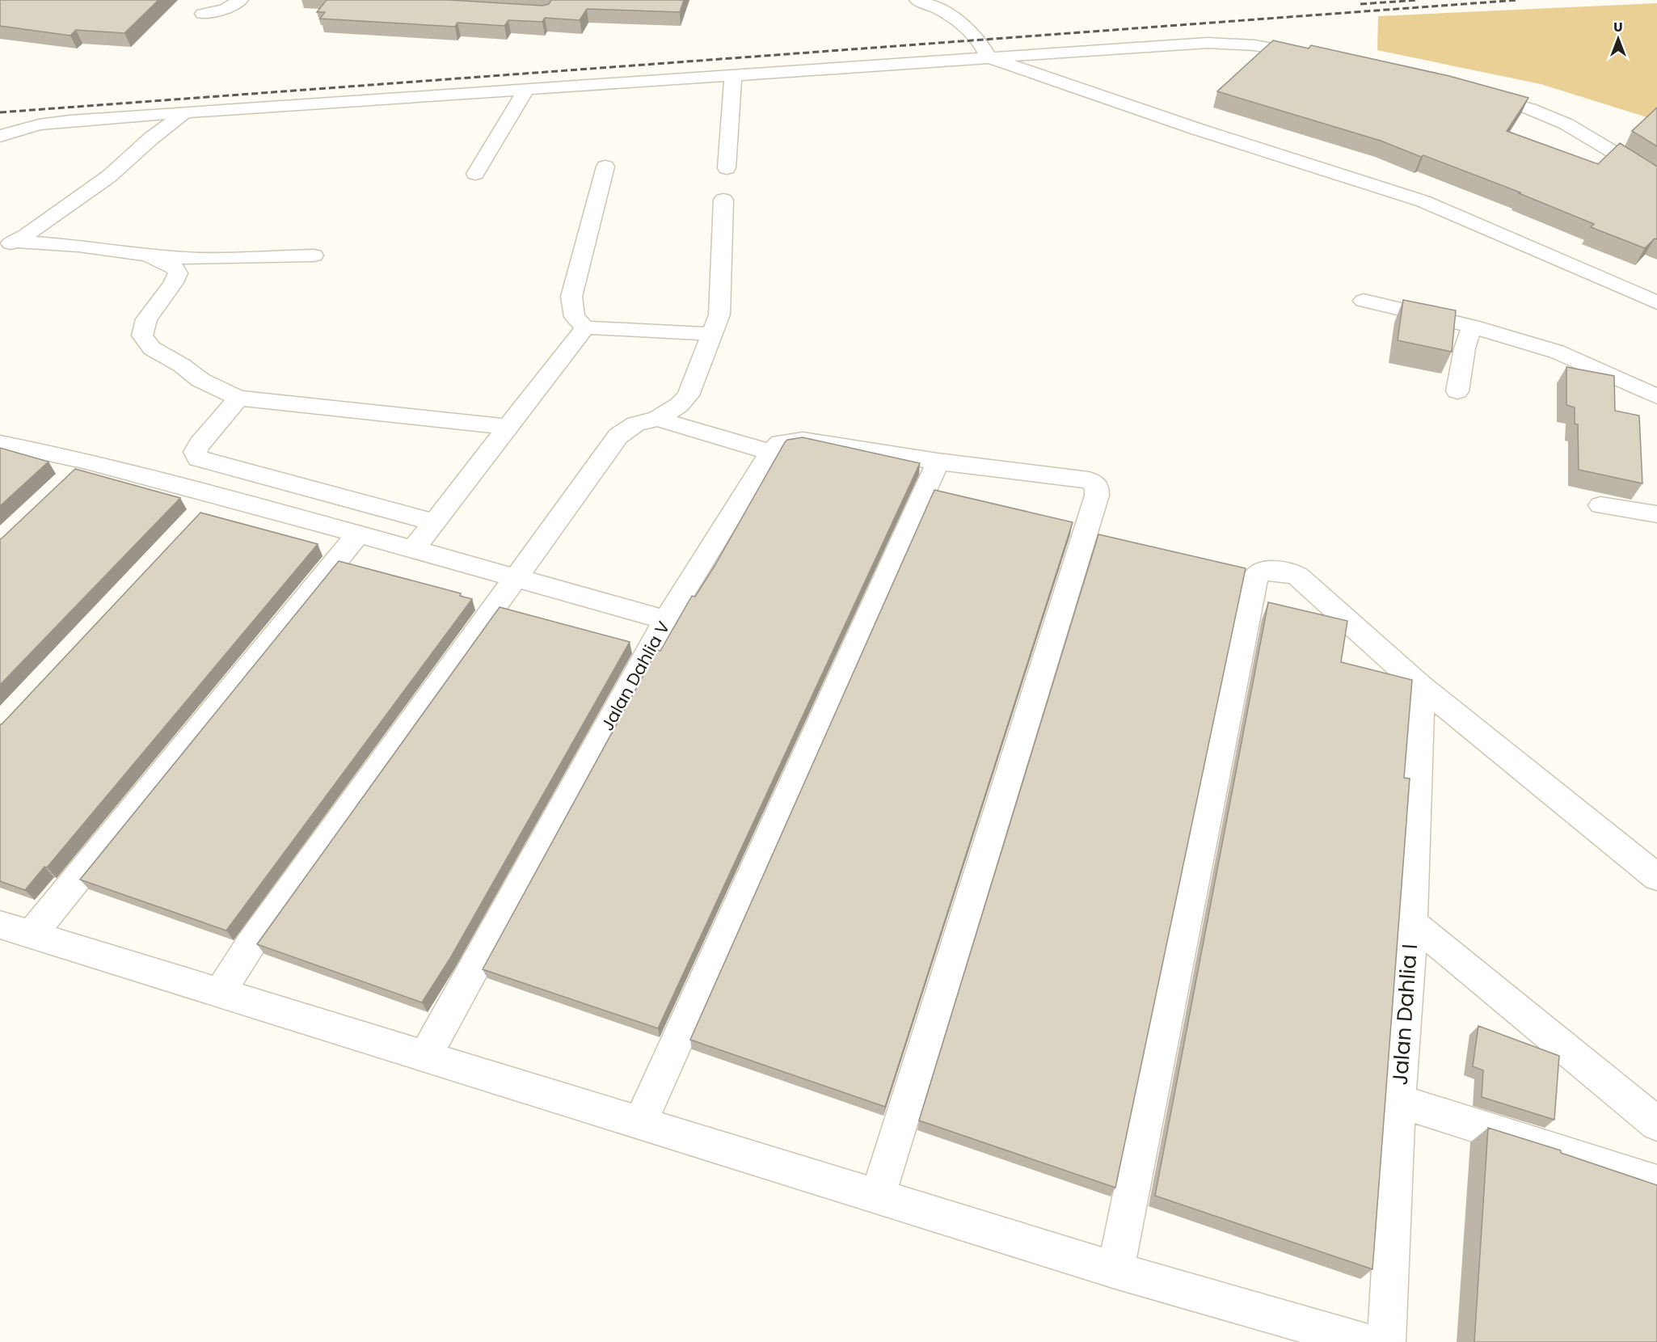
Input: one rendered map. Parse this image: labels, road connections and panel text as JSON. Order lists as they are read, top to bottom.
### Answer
{
  "streets": {
    "street": ["Jalan Dahlia V", "Jalan Dahlia I"]
  },
  "north": "top"
}
